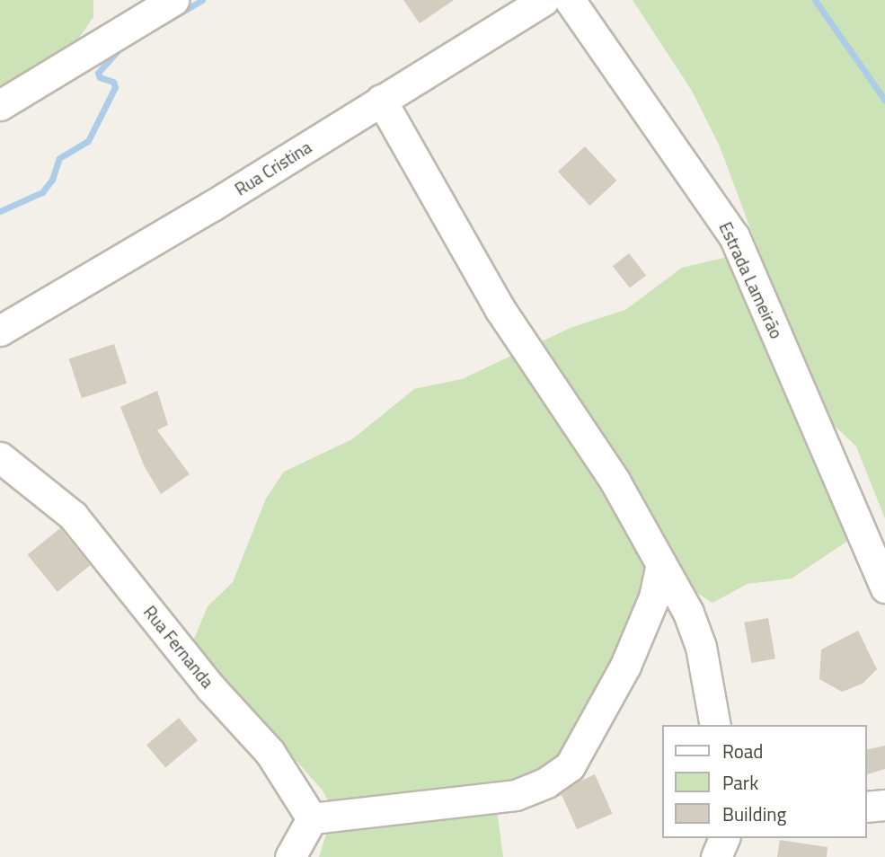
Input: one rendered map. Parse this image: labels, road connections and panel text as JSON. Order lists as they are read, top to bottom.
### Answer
{
  "streets": {
    "street": ["Rua Cristina", "Estrada Lameirão", "Rua Fernanda"]
  },
  "legend": ["Road", "Park", "Building"]
}
